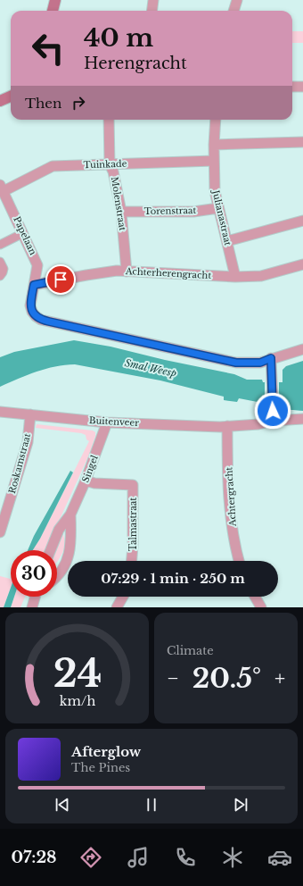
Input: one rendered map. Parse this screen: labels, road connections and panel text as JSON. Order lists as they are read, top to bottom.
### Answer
{
  "streets": {
    "street": [
      "Tuinkade",
      "Molenstraat",
      "Torenstraat",
      "Julianastraat",
      "Papelaan",
      "Achterherengracht",
      "Buitenveer",
      "Roskamstraat",
      "Singel",
      "Achtergracht",
      "Talmastraat"
    ]
  },
  "crossings": [
    ["Tuinkade", "Molenstraat"],
    ["Tuinkade", "Julianastraat"],
    ["Tuinkade", "Papelaan"],
    ["Molenstraat", "Torenstraat"],
    ["Molenstraat", "Achterherengracht"],
    ["Torenstraat", "Julianastraat"],
    ["Julianastraat", "Achterherengracht"],
    ["Papelaan", "Achterherengracht"],
    ["Buitenveer", "Roskamstraat"],
    ["Buitenveer", "Singel"],
    ["Buitenveer", "Achtergracht"],
    ["Singel", "Talmastraat"]
  ],
  "water": ["Smal Weesp"],
  "page": {
    "turn": ["40 m", "Herengracht"],
    "then": "Then",
    "limit": "30",
    "trip": "07:29 · 1 min · 250 m",
    "tile": "Climate",
    "heat": ["−", "20.5°", "+"],
    "song": ["Afterglow", "The Pines"],
    "tabs": "07:28",
    "gauge": ["24", "km/h"]
  }
}
